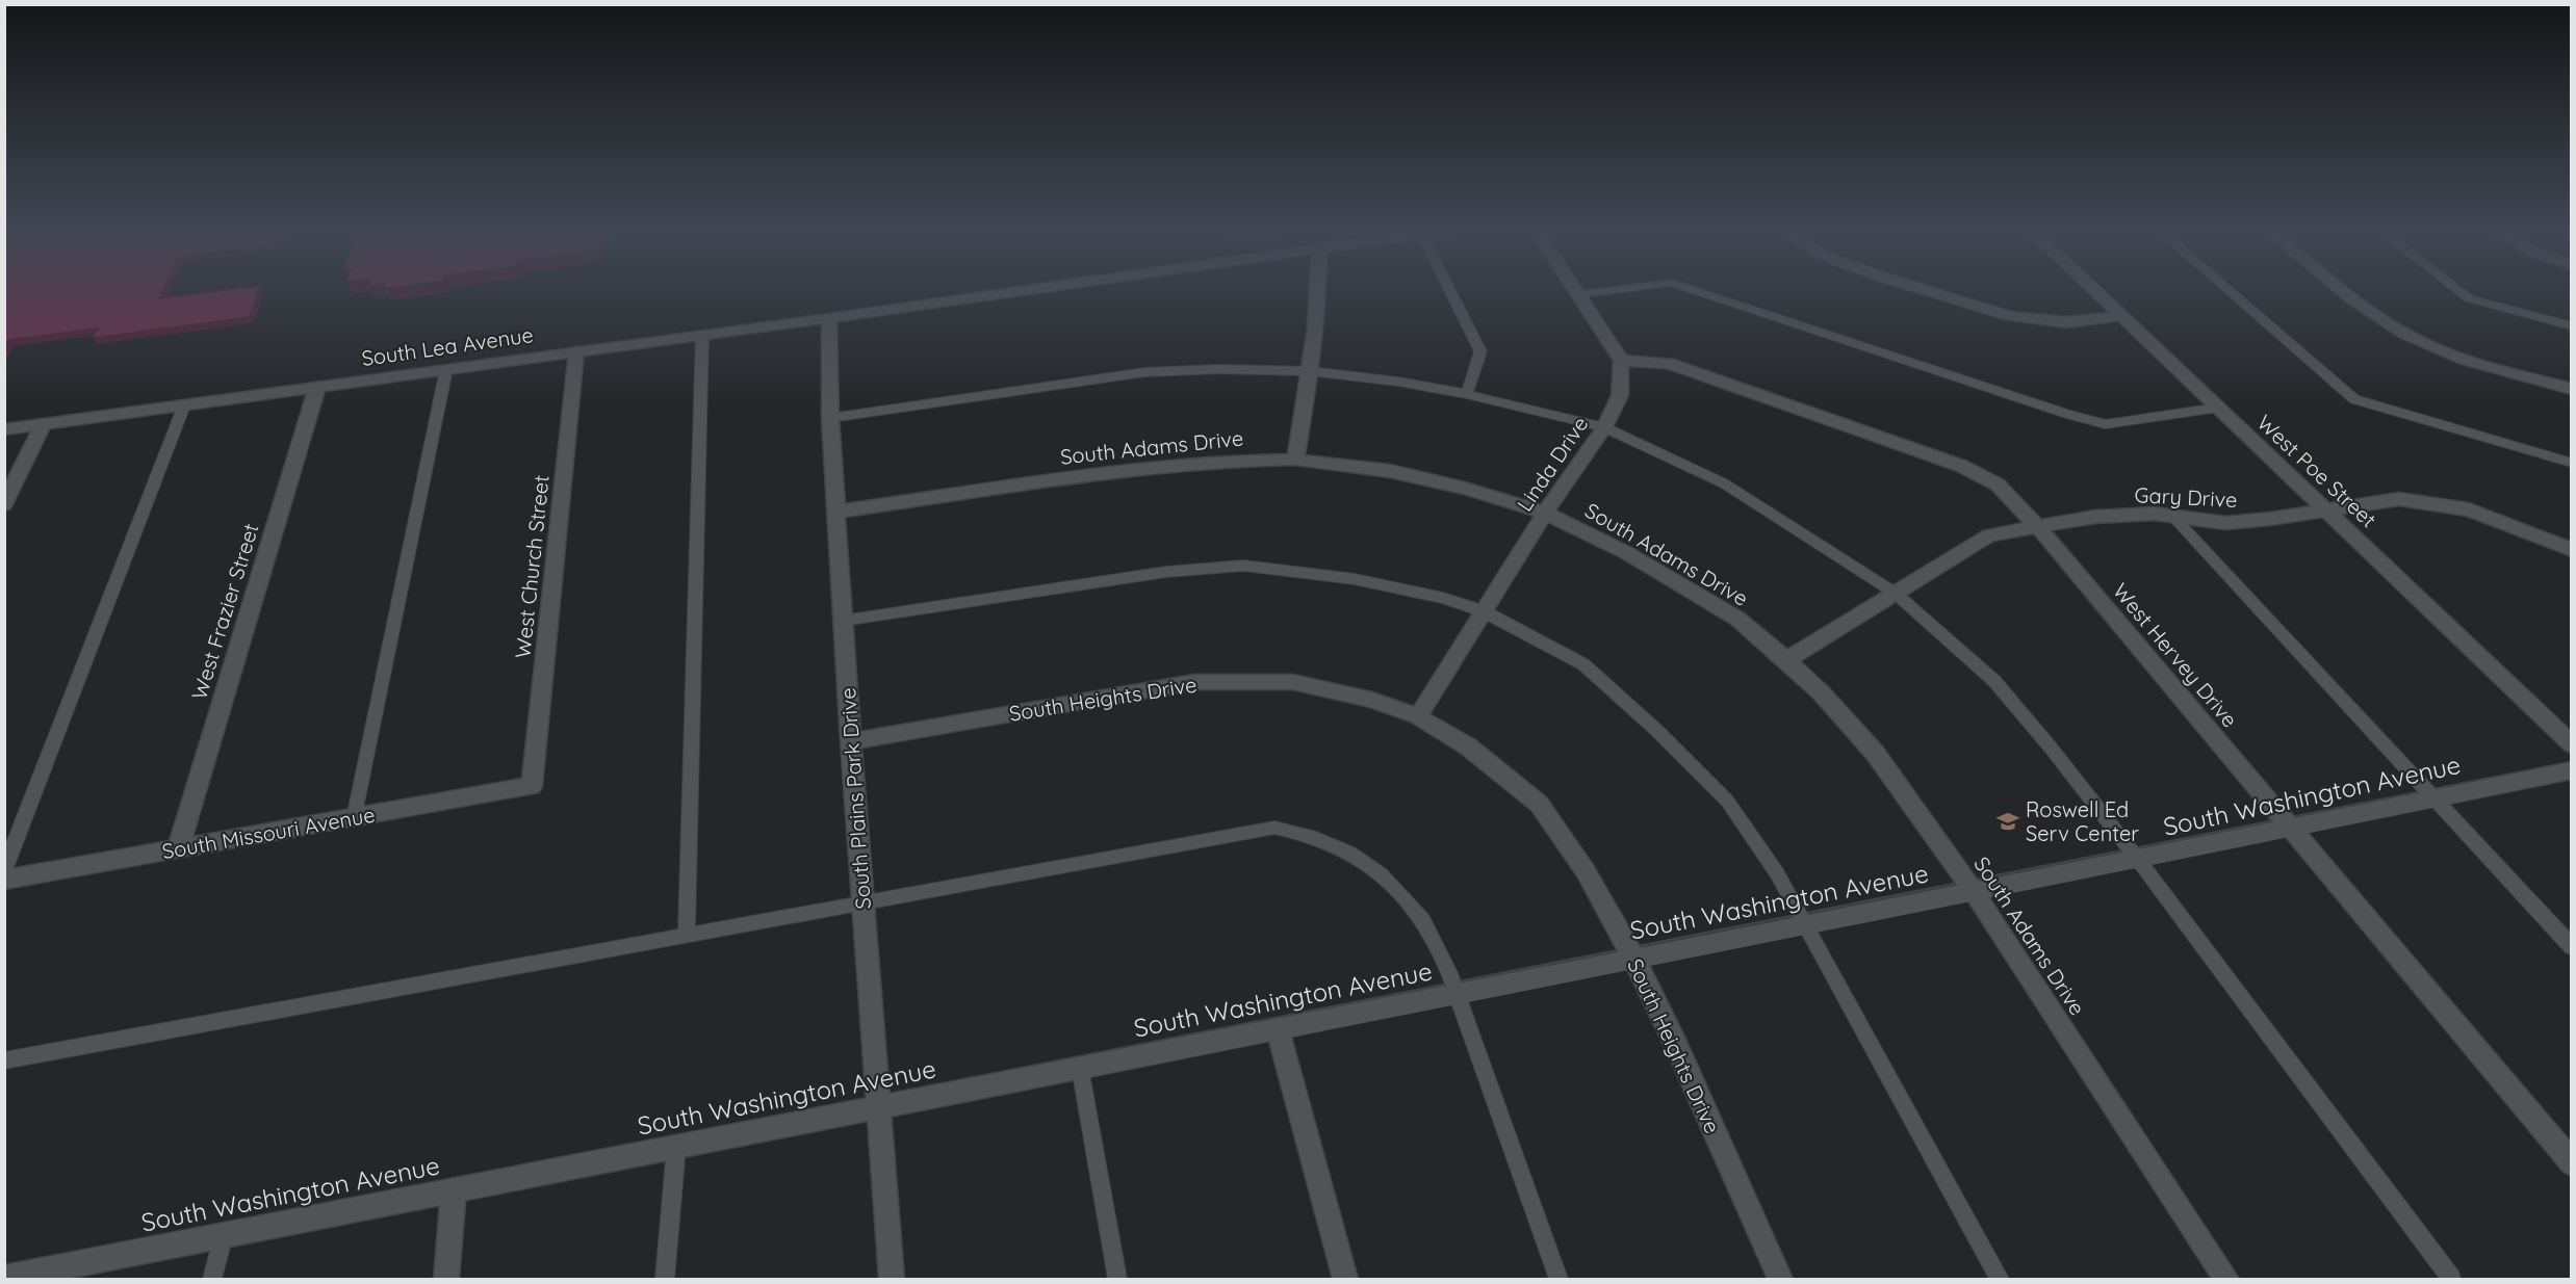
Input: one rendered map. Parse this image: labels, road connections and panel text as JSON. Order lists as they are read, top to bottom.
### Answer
{
  "streets": {
    "street": [
      "South Lea Avenue",
      "South Adams Drive",
      "Linda Drive",
      "West Poe Street",
      "Gary Drive",
      "West Church Street",
      "West Frazier Street",
      "West Hervey Drive",
      "South Heights Drive",
      "South Washington Avenue",
      "South Plains Park Drive",
      "South Missouri Avenue"
    ]
  },
  "crossings": [
    ["South Lea Avenue", "West Church Street"],
    ["South Lea Avenue", "West Frazier Street"],
    ["South Lea Avenue", "South Plains Park Drive"],
    ["South Adams Drive", "Linda Drive"],
    ["South Adams Drive", "Gary Drive"],
    ["South Adams Drive", "South Washington Avenue"],
    ["South Adams Drive", "South Plains Park Drive"],
    ["Linda Drive", "West Hervey Drive"],
    ["Linda Drive", "South Heights Drive"],
    ["West Poe Street", "Gary Drive"],
    ["Gary Drive", "West Hervey Drive"],
    ["West Church Street", "South Missouri Avenue"],
    ["West Frazier Street", "South Missouri Avenue"],
    ["West Hervey Drive", "South Washington Avenue"],
    ["South Heights Drive", "South Washington Avenue"],
    ["South Heights Drive", "South Plains Park Drive"],
    ["South Washington Avenue", "South Plains Park Drive"]
  ],
  "places": {
    "school or university": ["Roswell Ed Serv Center"]
  }
}
